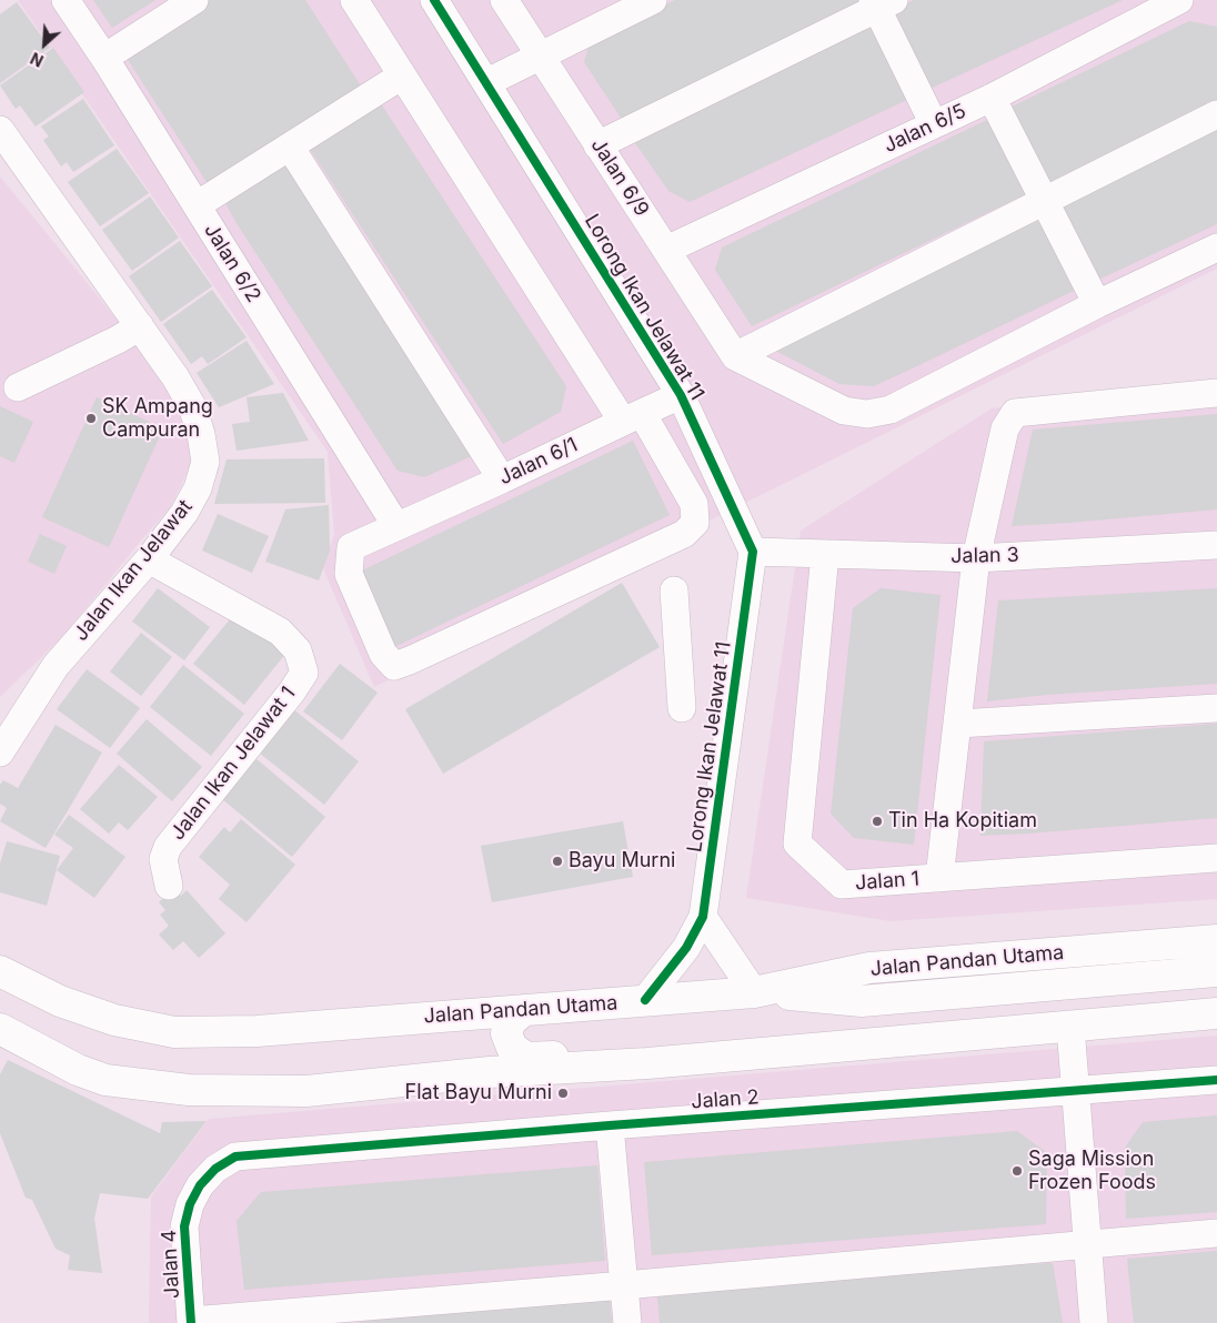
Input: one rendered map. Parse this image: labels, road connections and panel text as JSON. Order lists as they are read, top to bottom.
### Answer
{
  "streets": {
    "main road": ["Jalan Pandan Utama"],
    "street": [
      "Jalan 6/5",
      "Jalan 6/9",
      "Jalan 6/2",
      "Lorong Ikan Jelawat 11",
      "Jalan 6/1",
      "Jalan 3",
      "Jalan Ikan Jelawat",
      "Jalan Ikan Jelawat 1",
      "Jalan 1",
      "Jalan 2",
      "Jalan 4"
    ]
  },
  "crossings": [
    ["Jalan 6/5", "Jalan 6/9"],
    ["Jalan 6/2", "Jalan 6/1"],
    ["Lorong Ikan Jelawat 11", "Jalan 6/1"],
    ["Lorong Ikan Jelawat 11", "Jalan 3"],
    ["Lorong Ikan Jelawat 11", "Jalan Pandan Utama"],
    ["Jalan 3", "Jalan 1"],
    ["Jalan Ikan Jelawat", "Jalan Ikan Jelawat 1"],
    ["Jalan 2", "Jalan 4"]
  ],
  "places": [
    "SK Ampang Campuran",
    "Tin Ha Kopitiam",
    "Bayu Murni",
    "Flat Bayu Murni",
    "Saga Mission Frozen Foods"
  ],
  "north": "bottom left"
}
